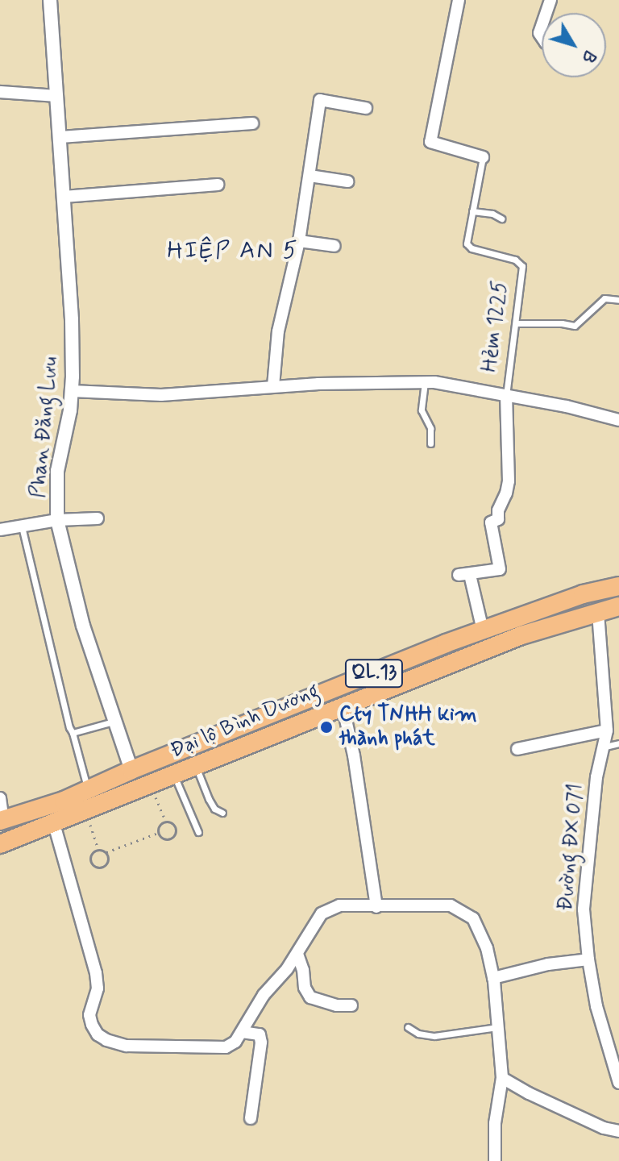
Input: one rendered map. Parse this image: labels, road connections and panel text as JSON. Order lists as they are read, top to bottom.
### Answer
{
  "streets": {
    "highway": ["QL.13", "Đại lộ Bình Dương"],
    "street": ["Hẻm 1225", "Phan Đăng Lưu", "Đường ĐX 071"]
  },
  "crossings": [
    ["Hẻm 1225", "Đại lộ Bình Dương"],
    ["Phan Đăng Lưu", "Đại lộ Bình Dương"],
    ["Đại lộ Bình Dương", "Đường ĐX 071"]
  ],
  "districts": ["HIỆP AN 5"],
  "places": ["Cty TNHH kim thành phát"],
  "north": "bottom right"
}
